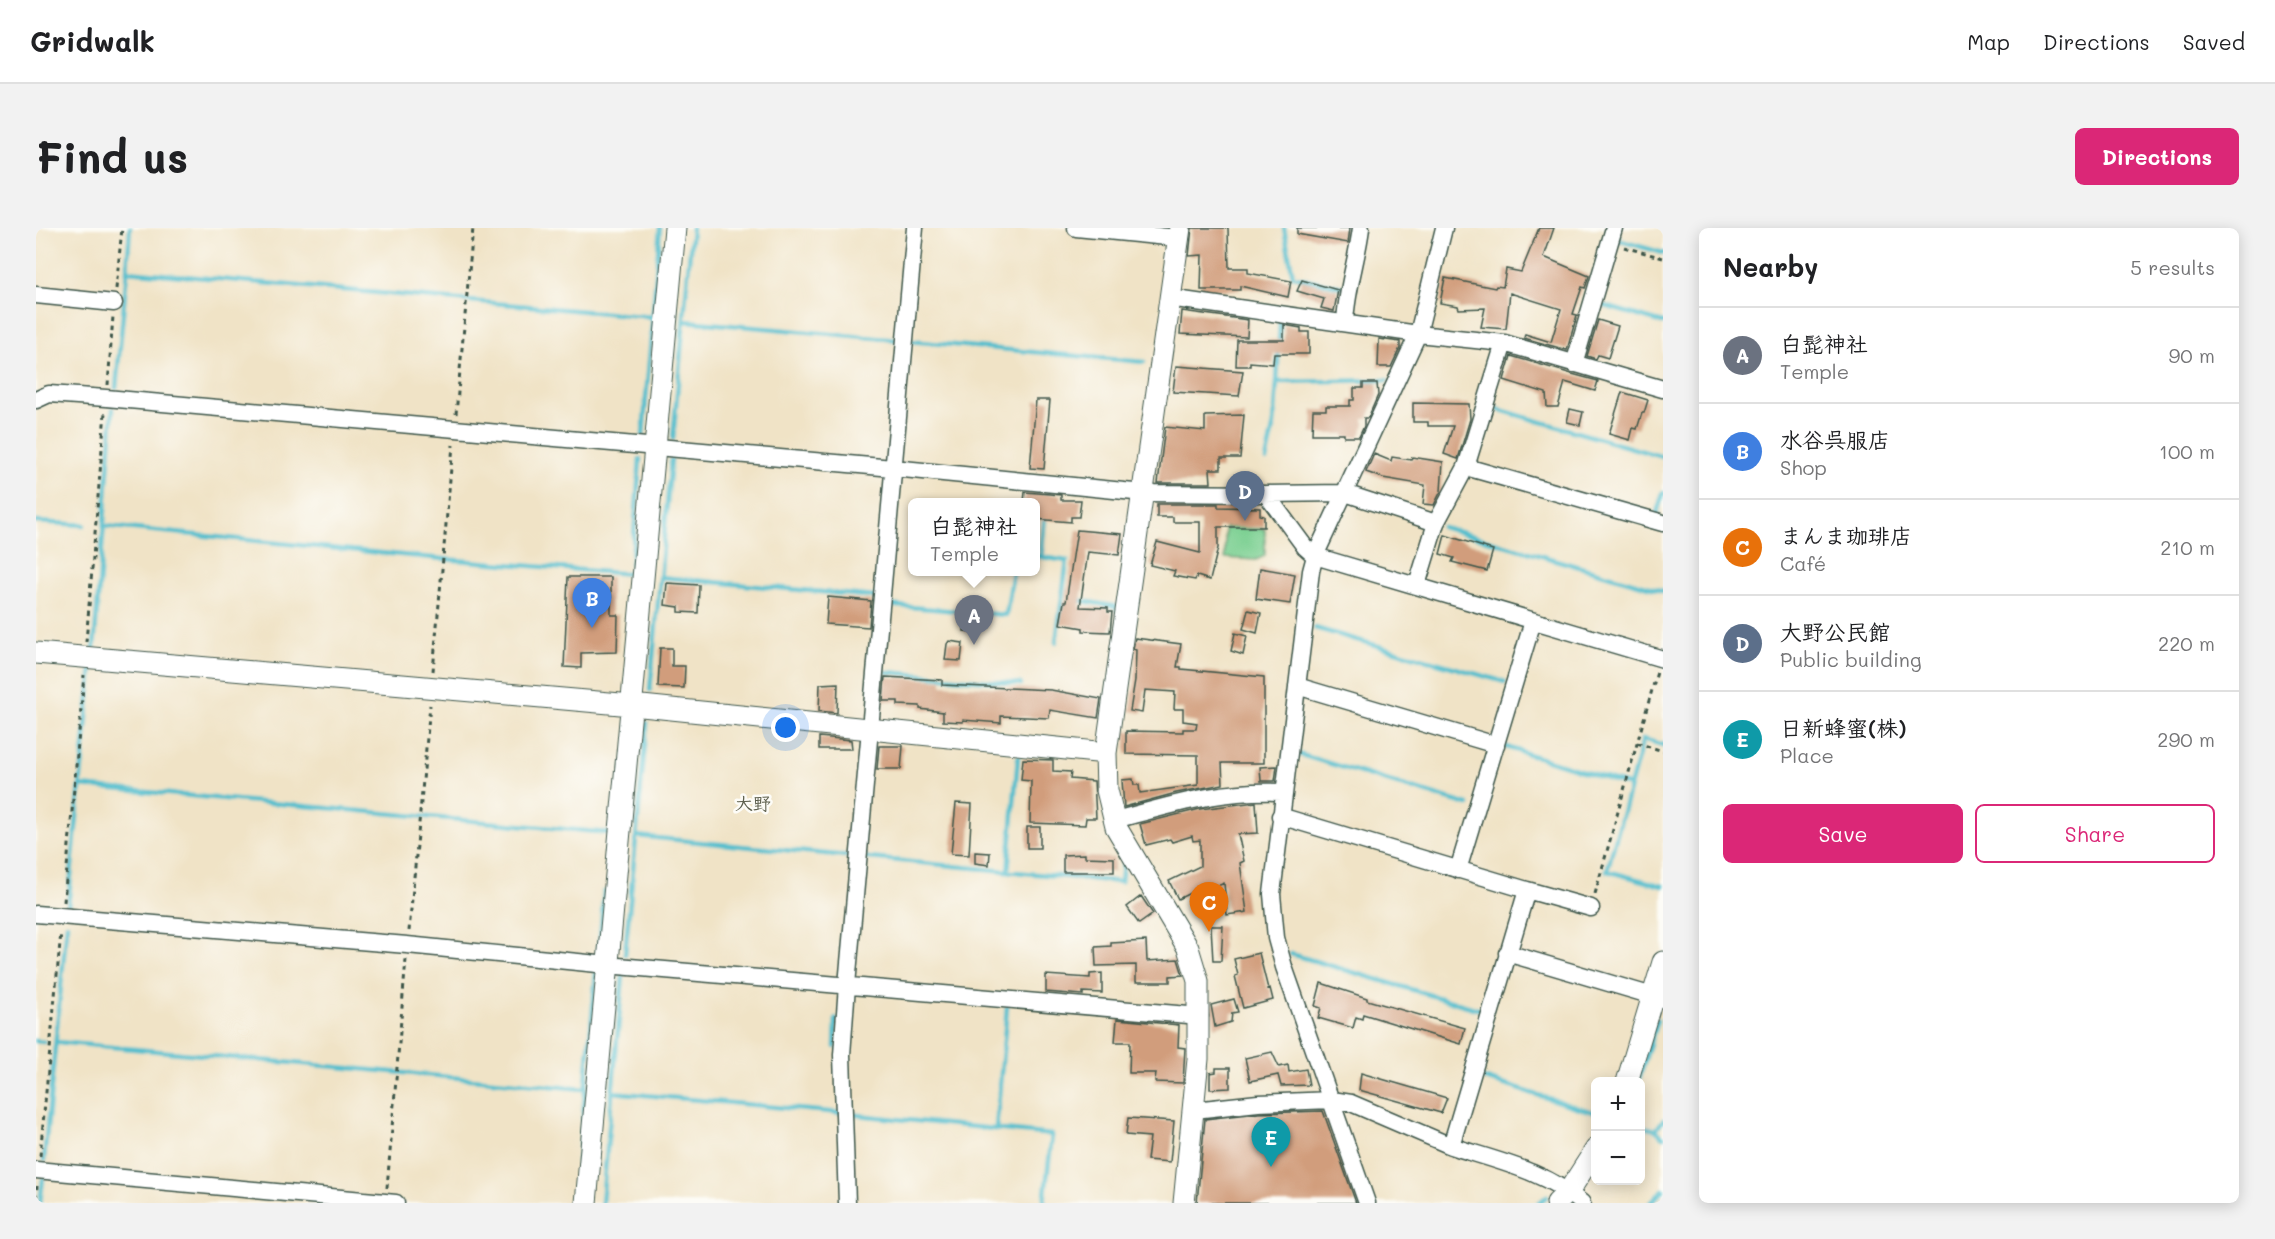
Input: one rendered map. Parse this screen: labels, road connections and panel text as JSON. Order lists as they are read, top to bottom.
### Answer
{
  "districts": ["大野"],
  "page": {
    "header": "Gridwalk",
    "nav": ["Map", "Directions", "Saved"],
    "buttons": [
      "Directions",
      ["Save", "Share"]
    ],
    "title": "Find us",
    "heading": ["Nearby", "5 results"],
    "list": [
      {
        "mark": "A",
        "name": "白髭神社",
        "note": "Temple",
        "value": "90 m"
      },
      {
        "mark": "B",
        "name": "水谷呉服店",
        "note": "Shop",
        "value": "100 m"
      },
      {
        "mark": "C",
        "name": "まんま珈琲店",
        "note": "Café",
        "value": "210 m"
      },
      {
        "mark": "D",
        "name": "大野公民館",
        "note": "Public building",
        "value": "220 m"
      },
      {
        "mark": "E",
        "name": "日新蜂蜜(株)",
        "note": "Place",
        "value": "290 m"
      }
    ],
    "pins": [
      "D",
      "B",
      "A",
      "C",
      "E"
    ],
    "popup": ["白髭神社", "Temple"],
    "map_buttons": ["+", "−"]
  }
}
